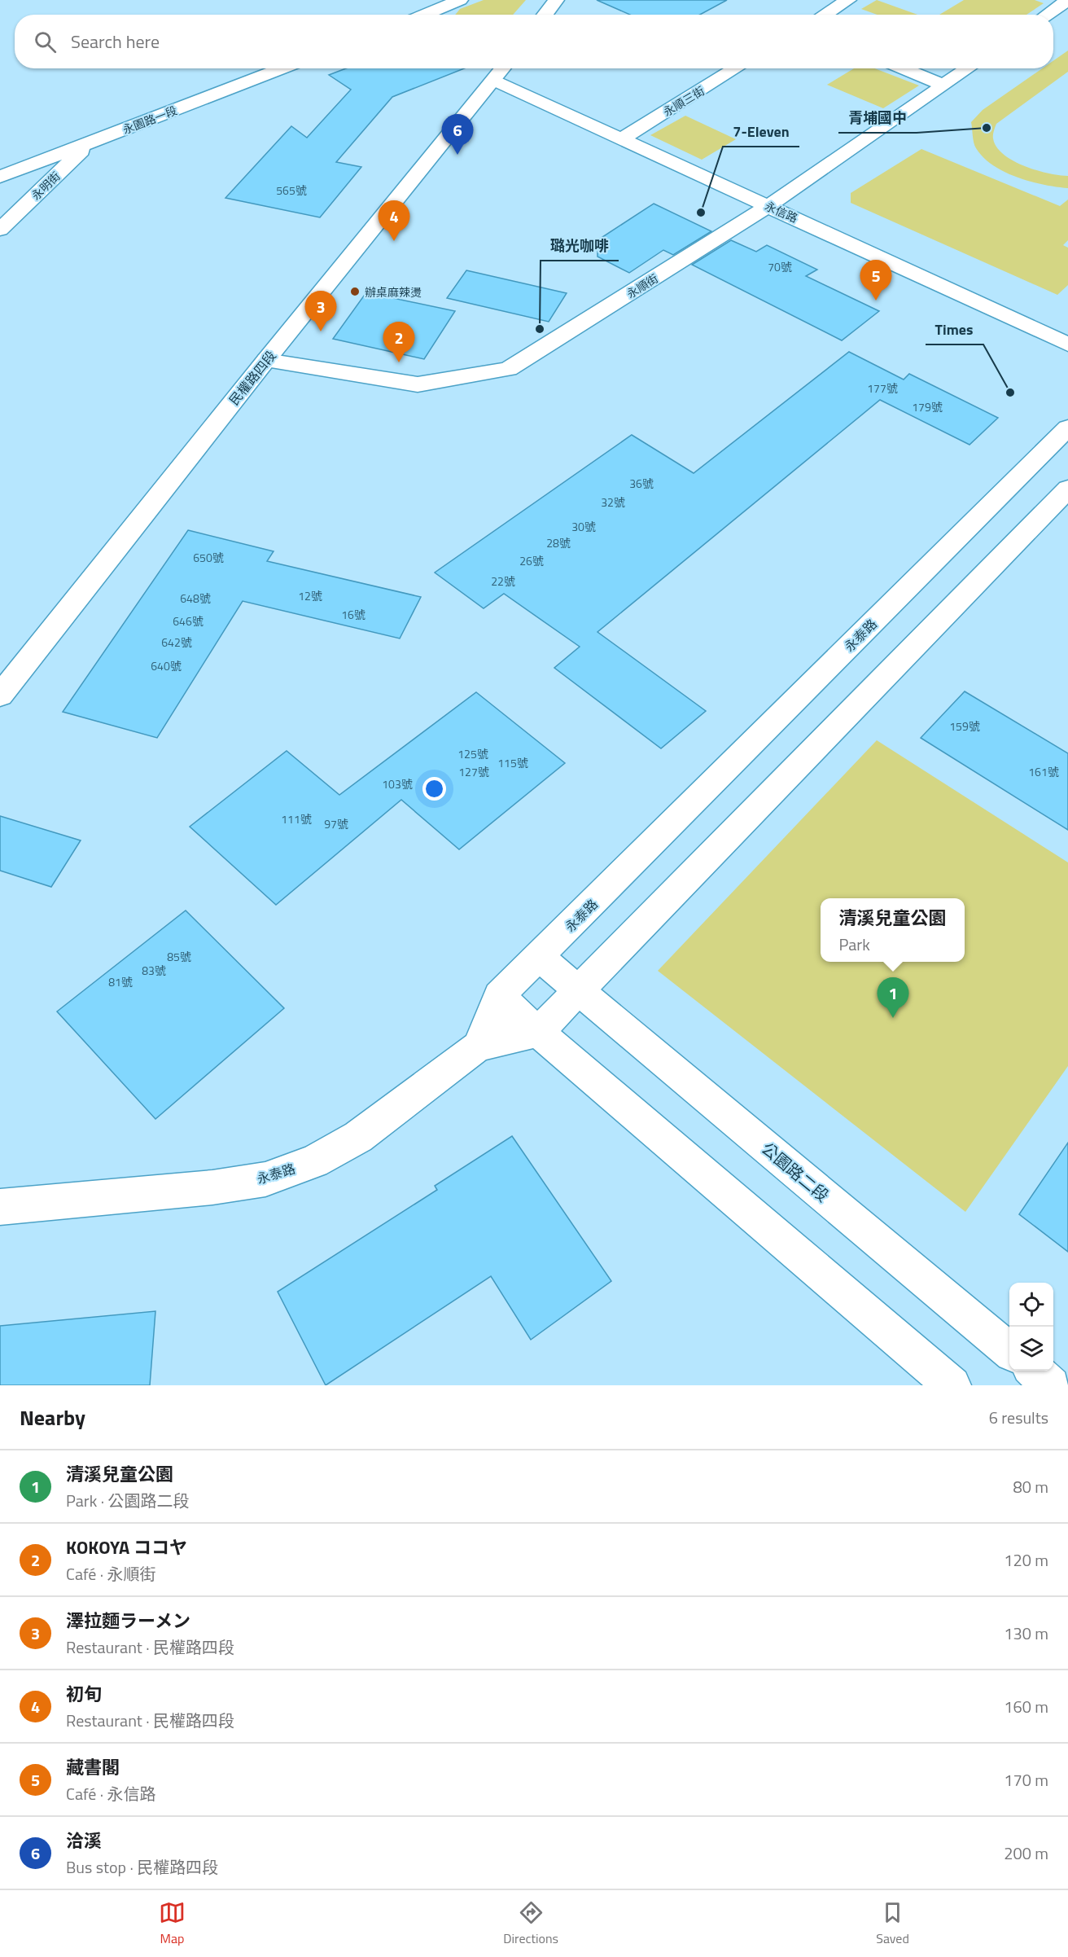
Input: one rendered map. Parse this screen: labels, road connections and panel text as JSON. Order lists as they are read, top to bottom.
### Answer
{
  "streets": {
    "street": [
      "永順三街",
      "永園路一段",
      "永明街",
      "永信路",
      "永順街",
      "民權路四段",
      "永泰路",
      "公園路二段"
    ]
  },
  "crossings": [
    ["永順三街", "永信路"],
    ["永園路一段", "永明街"],
    ["永信路", "永順街"],
    ["永信路", "民權路四段"],
    ["永順街", "民權路四段"],
    ["永泰路", "公園路二段"]
  ],
  "places": [
    "青埔國中",
    "7-Eleven",
    "辦桌麻辣燙",
    "璐光咖啡",
    "Times"
  ],
  "house_numbers": [
    "565號",
    "70號",
    "177號",
    "179號",
    "36號",
    "32號",
    "30號",
    "28號",
    "650號",
    "26號",
    "22號",
    "12號",
    "648號",
    "16號",
    "646號",
    "642號",
    "640號",
    "159號",
    "125號",
    "115號",
    "127號",
    "161號",
    "103號",
    "111號",
    "97號",
    "85號",
    "83號",
    "81號"
  ],
  "page": {
    "search": "Search here",
    "pins": [
      "6",
      "4",
      "5",
      "3",
      "2",
      "1"
    ],
    "popup": ["清溪兒童公園", "Park"],
    "heading": ["Nearby", "6 results"],
    "list": [
      {
        "mark": "1",
        "name": "清溪兒童公園",
        "note": "Park · 公園路二段",
        "value": "80 m"
      },
      {
        "mark": "2",
        "name": "KOKOYA ココヤ",
        "note": "Café · 永順街",
        "value": "120 m"
      },
      {
        "mark": "3",
        "name": "澤拉麵ラーメン",
        "note": "Restaurant · 民權路四段",
        "value": "130 m"
      },
      {
        "mark": "4",
        "name": "初旬",
        "note": "Restaurant · 民權路四段",
        "value": "160 m"
      },
      {
        "mark": "5",
        "name": "藏書閣",
        "note": "Café · 永信路",
        "value": "170 m"
      },
      {
        "mark": "6",
        "name": "洽溪",
        "note": "Bus stop · 民權路四段",
        "value": "200 m"
      }
    ],
    "nav": ["Map", "Directions", "Saved"]
  }
}
